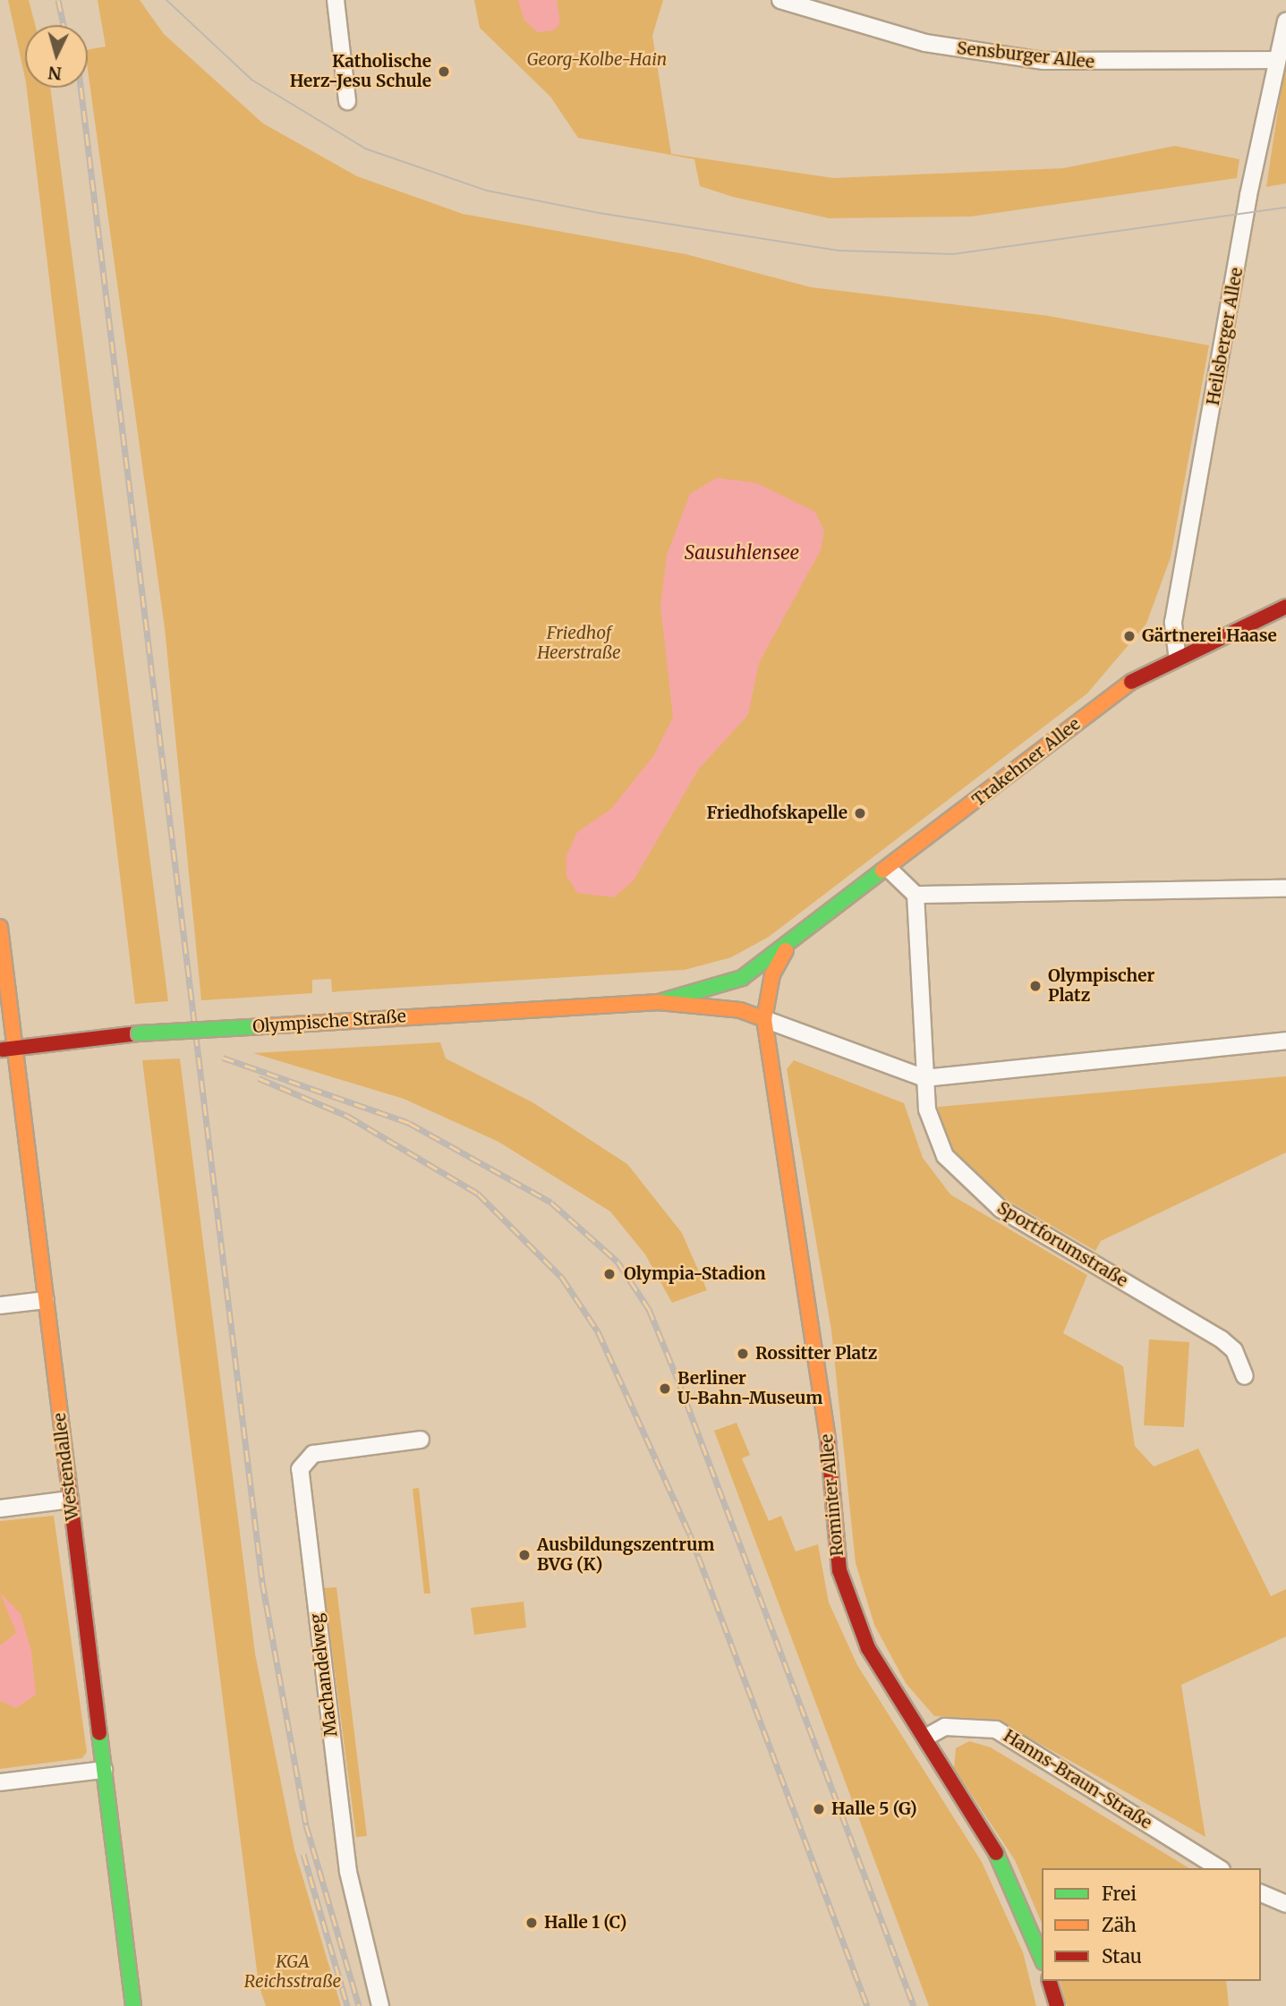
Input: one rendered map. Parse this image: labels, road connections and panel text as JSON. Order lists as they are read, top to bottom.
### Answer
{
  "streets": {
    "street": [
      "Sensburger Allee",
      "Heilsberger Allee",
      "Trakehner Allee",
      "Olympische Straße",
      "Sportforumstraße",
      "Westendallee",
      "Rominter Allee",
      "Machandelweg",
      "Hanns-Braun-Straße"
    ]
  },
  "crossings": [
    ["Sensburger Allee", "Heilsberger Allee"],
    ["Heilsberger Allee", "Trakehner Allee"],
    ["Trakehner Allee", "Olympische Straße"],
    ["Olympische Straße", "Westendallee"],
    ["Olympische Straße", "Rominter Allee"],
    ["Rominter Allee", "Hanns-Braun-Straße"]
  ],
  "water": ["Sausuhlensee"],
  "parks": ["Georg-Kolbe-Hain", "Friedhof Heerstraße", "KGA Reichsstraße"],
  "places": [
    "Katholische Herz-Jesu Schule",
    "Gärtnerei Haase",
    "Friedhofskapelle",
    "Olympischer Platz",
    "Olympia-Stadion",
    "Rossitter Platz",
    "Berliner U-Bahn-Museum",
    "Ausbildungszentrum BVG (K)",
    "Halle 5 (G)",
    "Halle 1 (C)"
  ],
  "legend": ["Frei", "Zäh", "Stau"],
  "north": "bottom"
}
